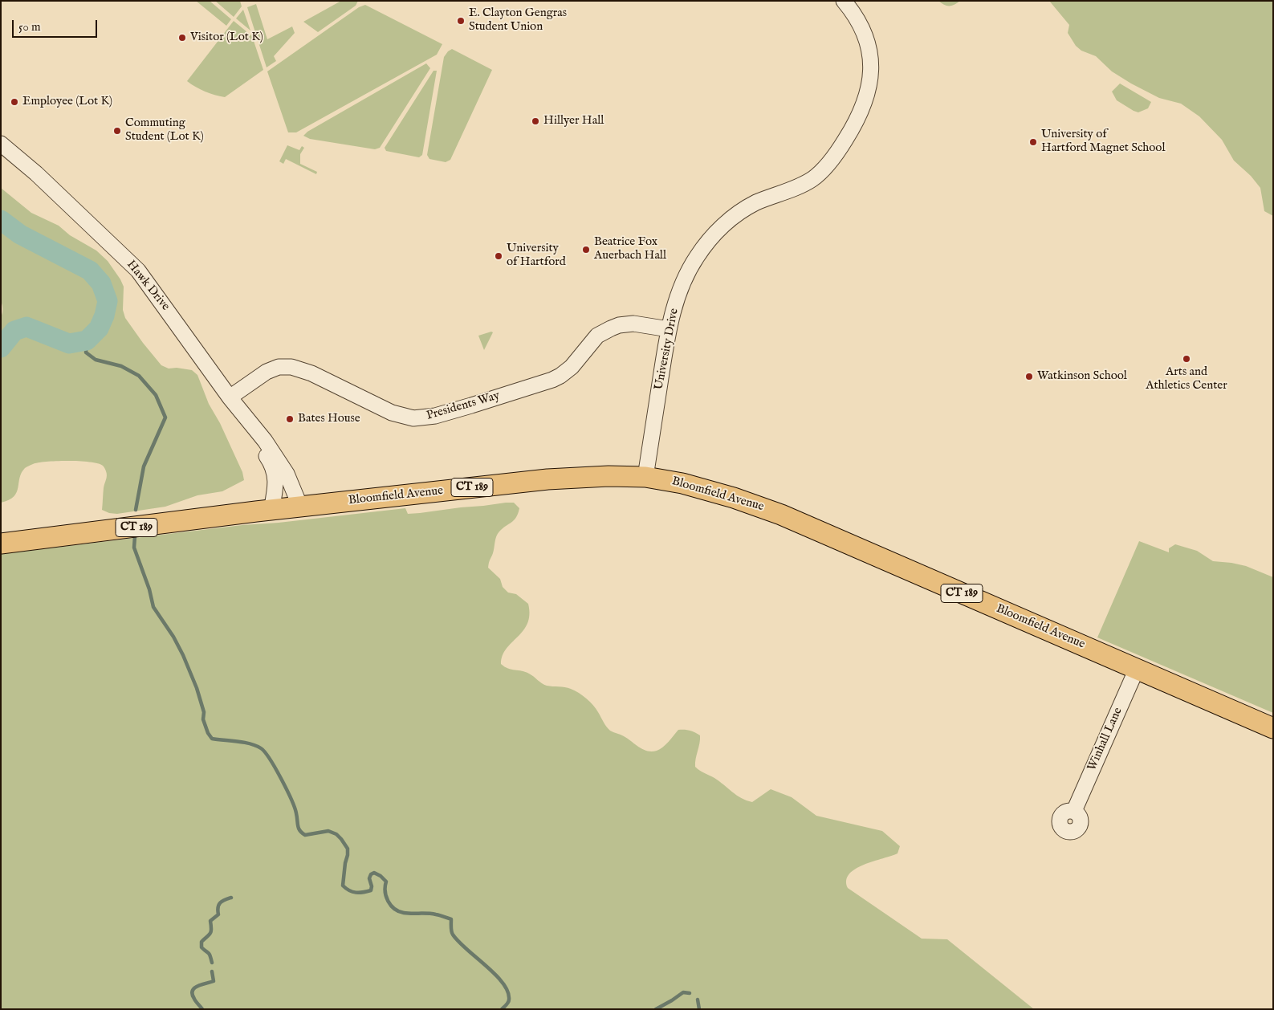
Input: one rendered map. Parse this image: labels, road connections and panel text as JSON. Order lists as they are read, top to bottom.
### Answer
{
  "streets": {
    "main road": ["CT 189", "Bloomfield Avenue"],
    "street": [
      "Hawk Drive",
      "University Drive",
      "Presidents Way",
      "Winhall Lane"
    ]
  },
  "crossings": [
    ["Hawk Drive", "Presidents Way"],
    ["Hawk Drive", "Bloomfield Avenue"],
    ["University Drive", "Presidents Way"],
    ["University Drive", "Bloomfield Avenue"],
    ["Bloomfield Avenue", "Winhall Lane"]
  ],
  "places": [
    "E. Clayton Gengras Student Union",
    "Visitor (Lot K)",
    "Employee (Lot K)",
    "Hillyer Hall",
    "Commuting Student (Lot K)",
    "University of Hartford Magnet School",
    "Beatrice Fox Auerbach Hall",
    "University of Hartford",
    "Arts and Athletics Center",
    "Watkinson School",
    "Bates House"
  ],
  "scale_bar": "50 m"
}
